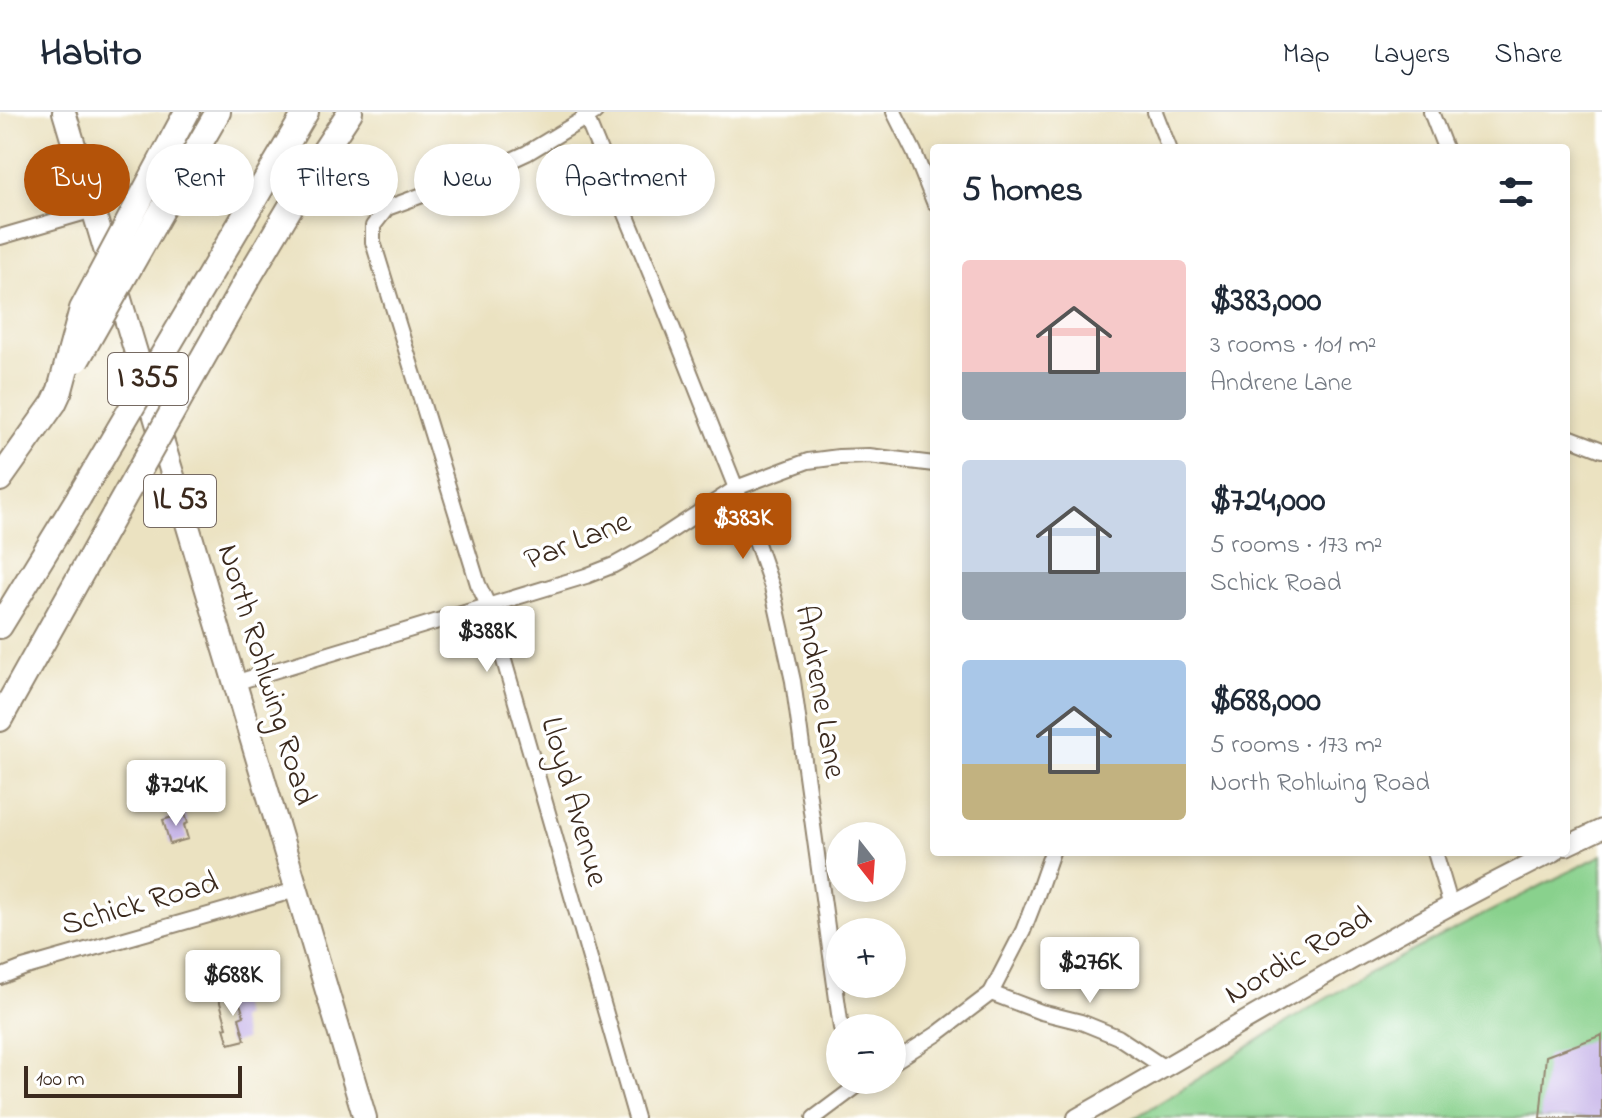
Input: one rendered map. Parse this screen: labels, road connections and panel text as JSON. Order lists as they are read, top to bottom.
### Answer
{
  "streets": {
    "highway": ["I 355"],
    "main road": ["IL 53", "North Rohlwing Road"],
    "street": [
      "Par Lane",
      "Andrene Lane",
      "Lloyd Avenue",
      "Schick Road",
      "Nordic Road"
    ]
  },
  "crossings": [
    ["Par Lane", "North Rohlwing Road"],
    ["Par Lane", "Andrene Lane"],
    ["Par Lane", "Lloyd Avenue"],
    ["North Rohlwing Road", "Schick Road"],
    ["Andrene Lane", "Lloyd Avenue"]
  ],
  "scale_bar": "100 m",
  "north": "bottom",
  "page": {
    "header": "Habito",
    "nav": ["Map", "Layers", "Share"],
    "chip": [
      "Buy",
      "Rent",
      "Filters",
      "New",
      "Apartment"
    ],
    "heading": "5 homes",
    "list": [
      {
        "name": "$383,000",
        "note": "3 rooms · 101 m² · Andrene Lane"
      },
      {
        "name": "$724,000",
        "note": "5 rooms · 173 m² · Schick Road"
      },
      {
        "name": "$688,000",
        "note": "5 rooms · 173 m² · North Rohlwing Road"
      }
    ],
    "price": [
      "$383K",
      "$388K",
      "$724K",
      "$276K",
      "$688K"
    ],
    "map_buttons": ["+", "−"],
    "scale": "100 m"
  }
}
